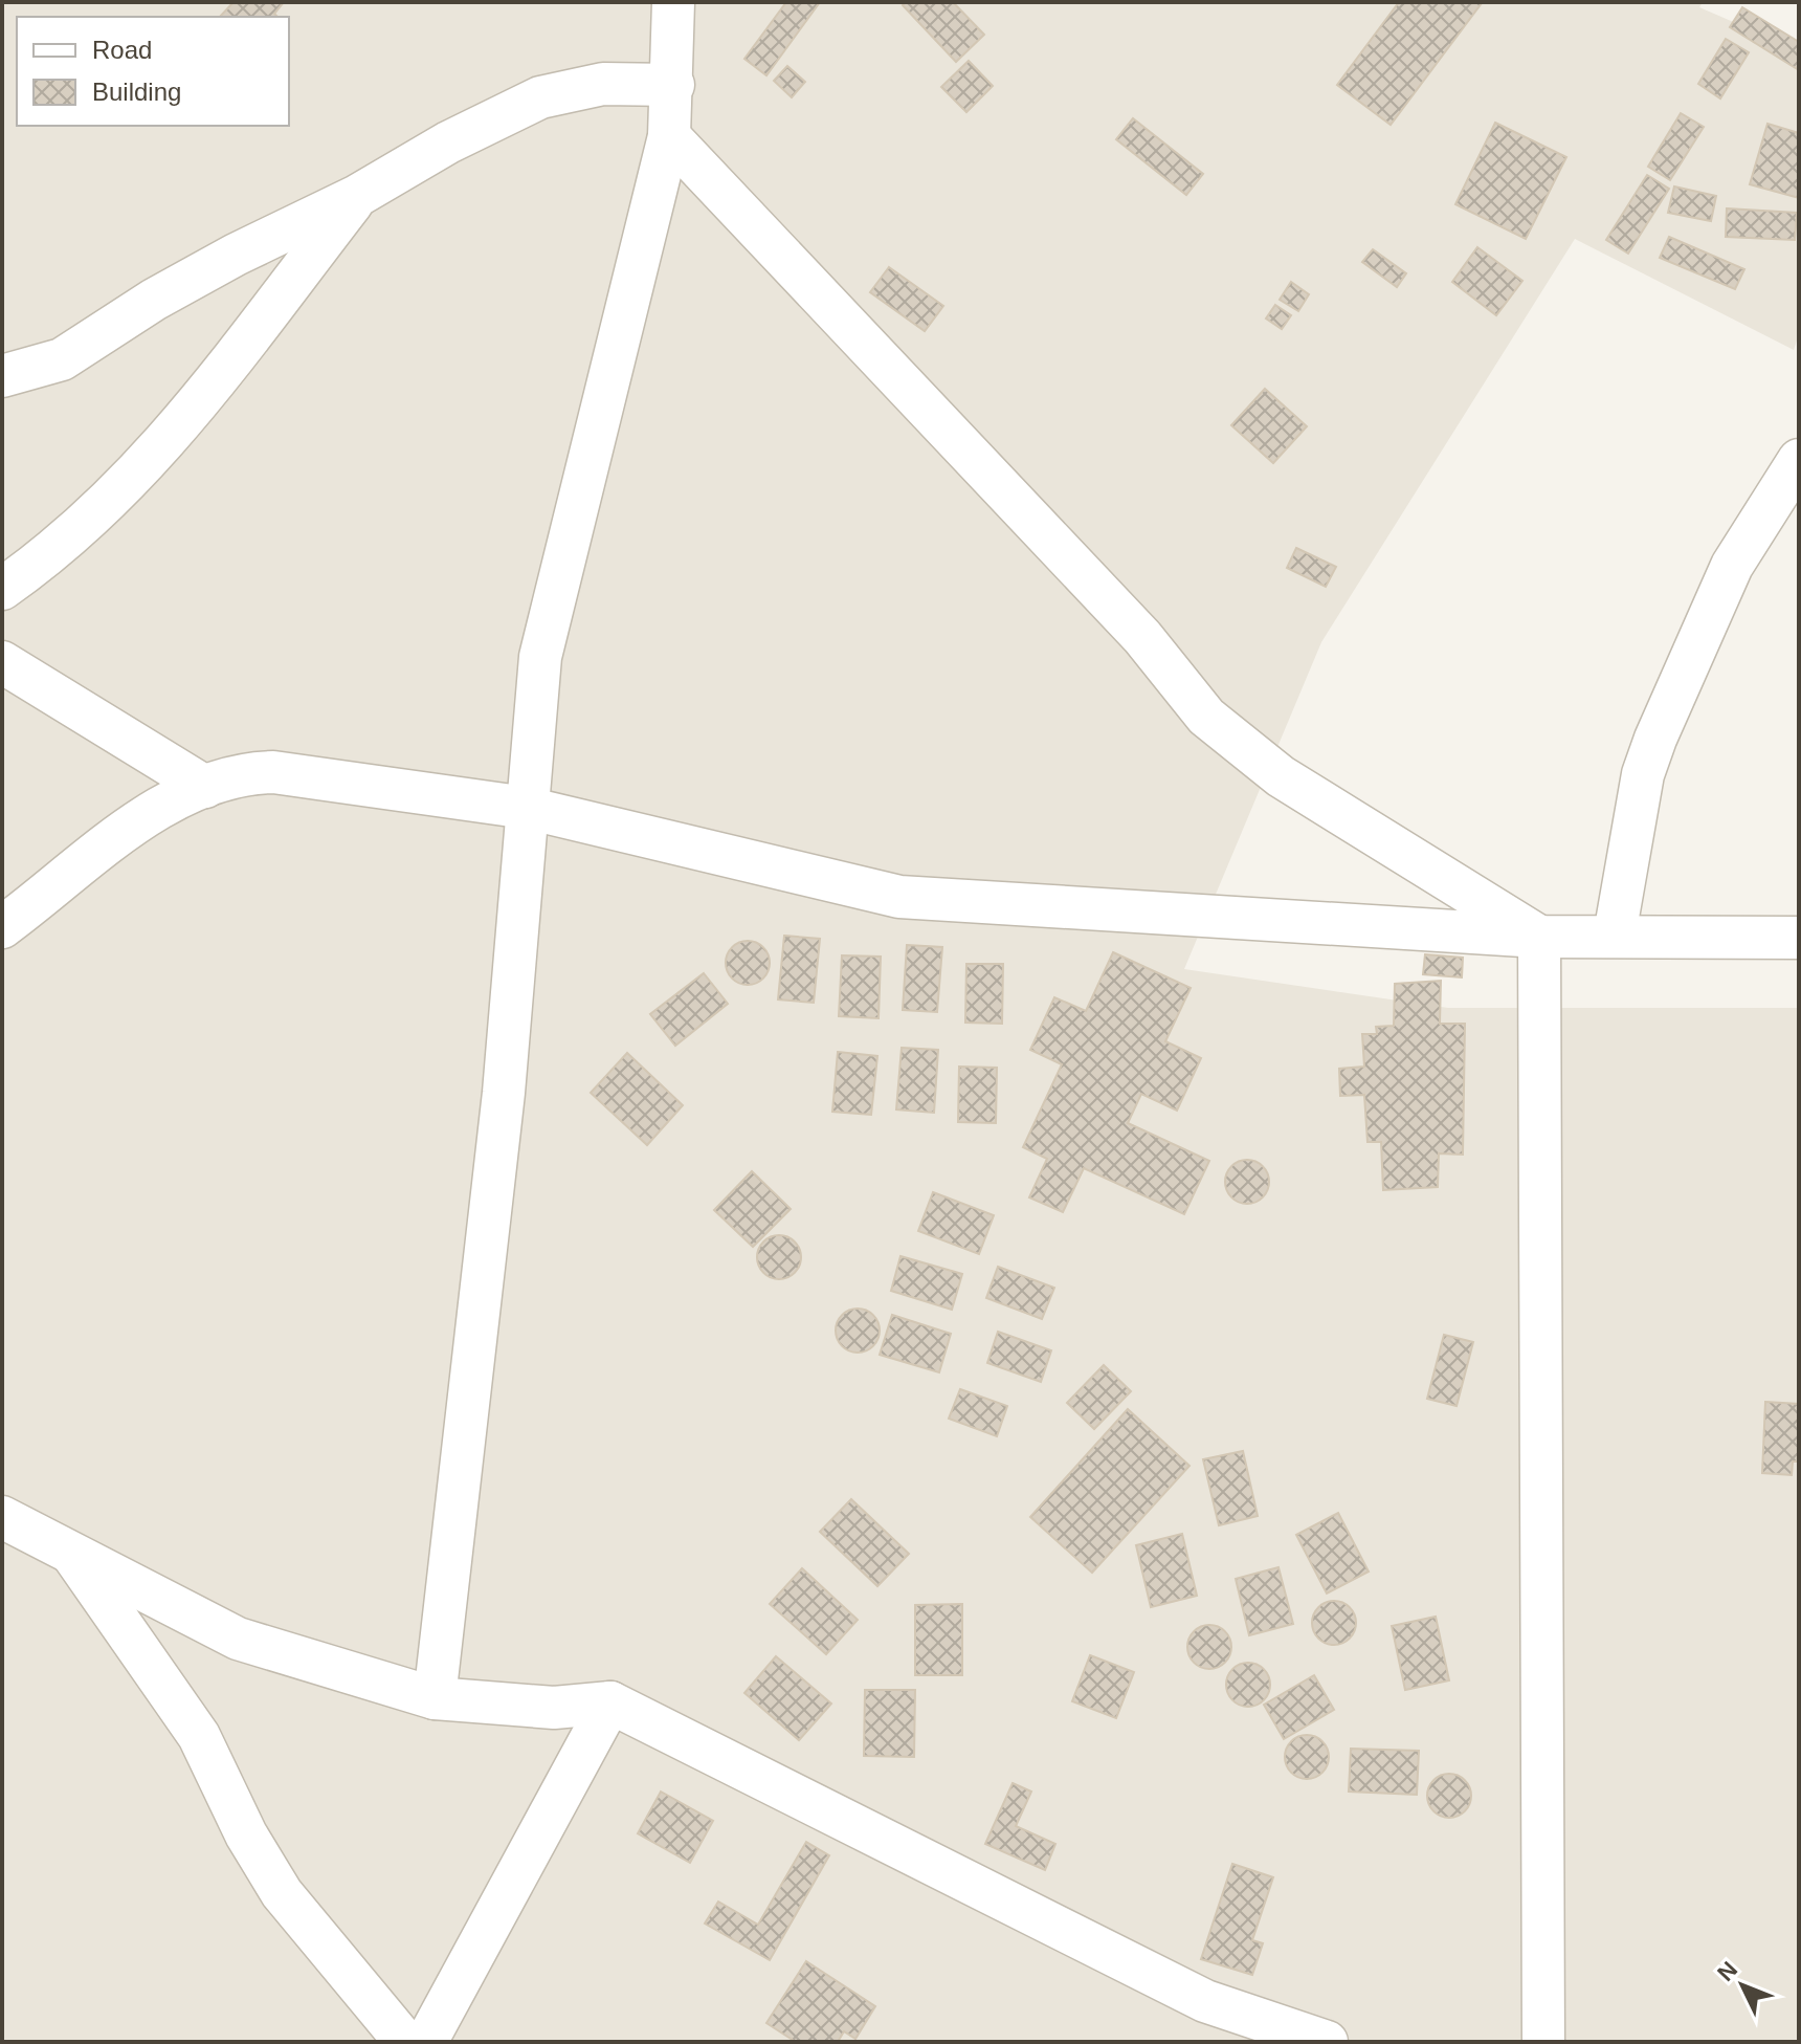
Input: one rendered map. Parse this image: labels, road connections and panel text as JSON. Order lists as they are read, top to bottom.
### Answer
{
  "legend": ["Road", "Building"],
  "north": "top left"
}
